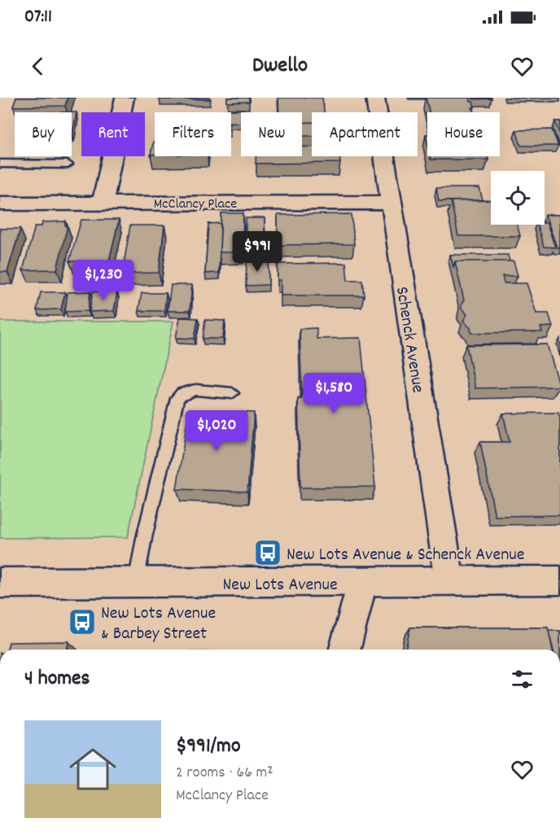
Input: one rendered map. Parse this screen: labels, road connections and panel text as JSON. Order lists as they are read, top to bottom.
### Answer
{
  "streets": {
    "street": ["McClancy Place", "Schenck Avenue", "New Lots Avenue"]
  },
  "crossings": [
    ["McClancy Place", "Schenck Avenue"],
    ["Schenck Avenue", "New Lots Avenue"]
  ],
  "places": {
    "bus stop": ["New Lots Avenue & Schenck Avenue", "New Lots Avenue & Barbey Street"]
  },
  "page": {
    "status": "07:11",
    "header": "Dwello",
    "chip": [
      "Buy",
      "Rent",
      "Filters",
      "New",
      "Apartment",
      "House"
    ],
    "price": [
      "$991",
      "$1,230",
      "$1,580",
      "$1,020"
    ],
    "heading": "4 homes",
    "list": [
      {
        "name": "$991/mo",
        "note": "2 rooms · 66 m² · McClancy Place"
      }
    ]
  }
}
